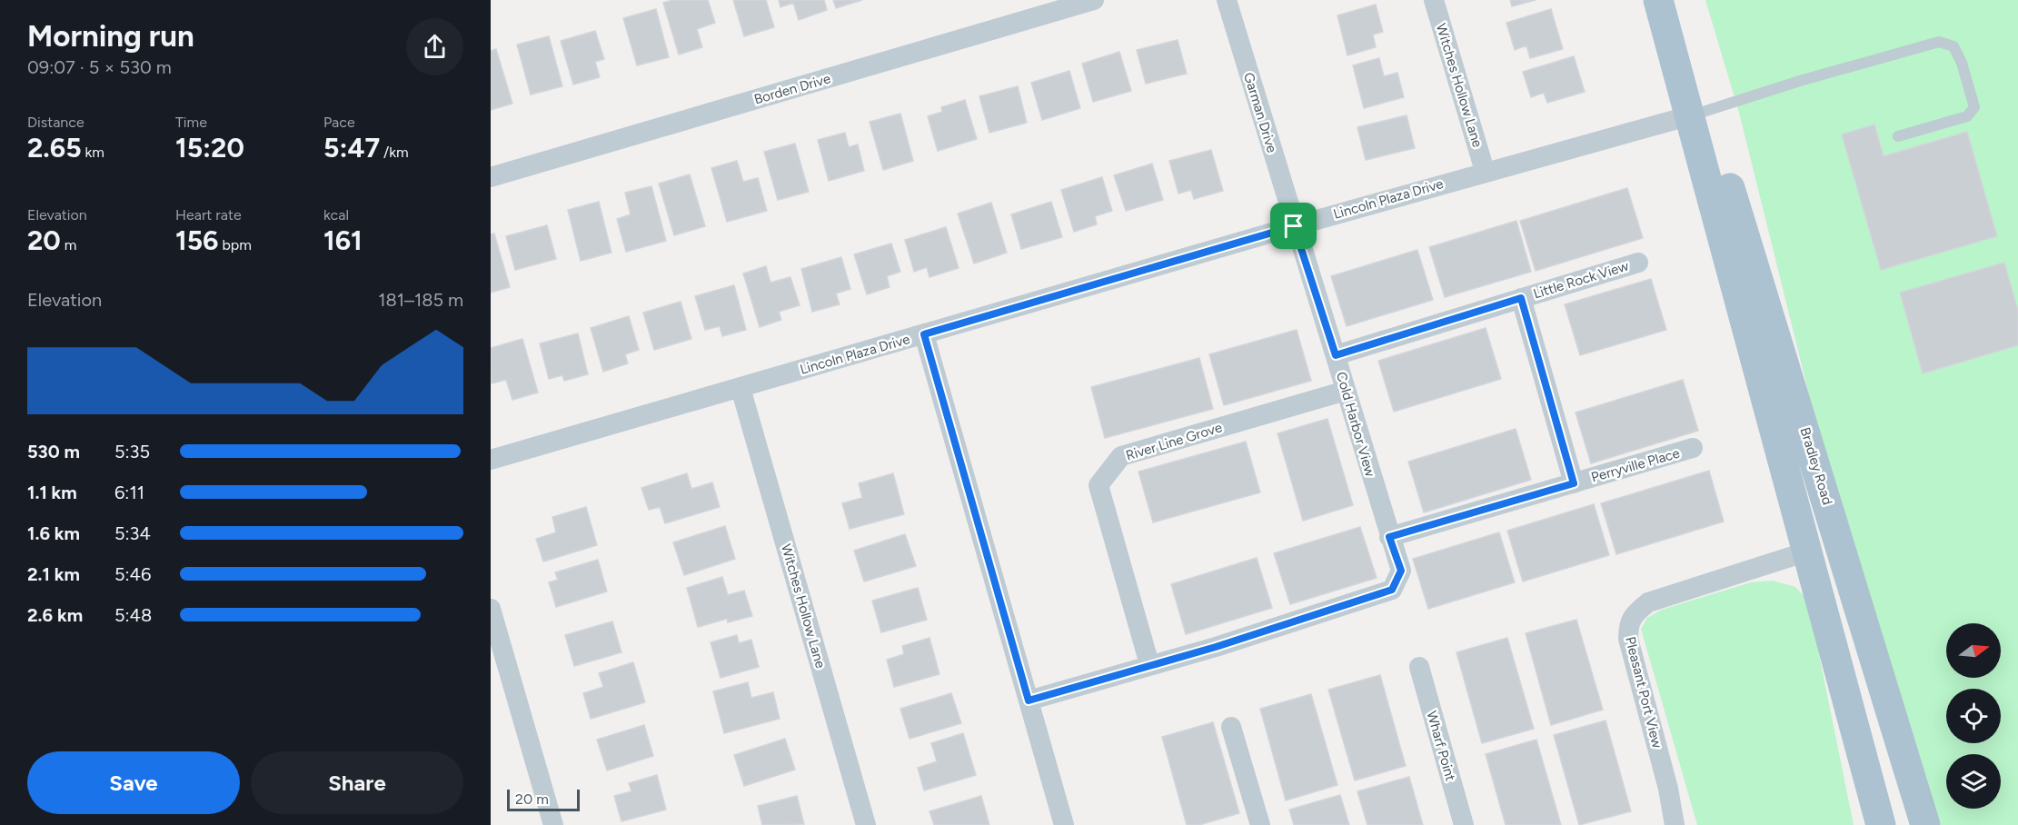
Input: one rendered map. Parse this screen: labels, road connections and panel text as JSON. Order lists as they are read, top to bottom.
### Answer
{
  "streets": {
    "main road": ["Bradley Road"],
    "street": [
      "Witches Hollow Lane",
      "Borden Drive",
      "Garman Drive",
      "Lincoln Plaza Drive",
      "Little Rock View",
      "Cold Harbor View",
      "River Line Grove",
      "Perryville Place",
      "Pleasant Port View",
      "Wharf Point"
    ]
  },
  "crossings": [
    ["Witches Hollow Lane", "Lincoln Plaza Drive"],
    ["Garman Drive", "Lincoln Plaza Drive"],
    ["Garman Drive", "Cold Harbor View"],
    ["Lincoln Plaza Drive", "Cold Harbor View"],
    ["Lincoln Plaza Drive", "Bradley Road"],
    ["Little Rock View", "Cold Harbor View"],
    ["Cold Harbor View", "River Line Grove"],
    ["Cold Harbor View", "Perryville Place"],
    ["Bradley Road", "Pleasant Port View"]
  ],
  "scale_bar": "20 m",
  "north": "right",
  "page": {
    "heading": ["Morning run", "09:07 · 5 × 530 m"],
    "stats": [
      ["Distance", "2.65 km"],
      ["Time", "15:20"],
      ["Pace", "5:47 /km"],
      ["Elevation", "20 m"],
      ["Heart rate", "156 bpm"],
      ["kcal", "161"]
    ],
    "chart": ["Elevation", "181–185 m"],
    "list": [
      {
        "name": "530 m",
        "note": "5:35"
      },
      {
        "name": "1.1 km",
        "note": "6:11"
      },
      {
        "name": "1.6 km",
        "note": "5:34"
      },
      {
        "name": "2.1 km",
        "note": "5:46"
      },
      {
        "name": "2.6 km",
        "note": "5:48"
      }
    ],
    "buttons": ["Save", "Share"],
    "scale": "20 m"
  }
}
